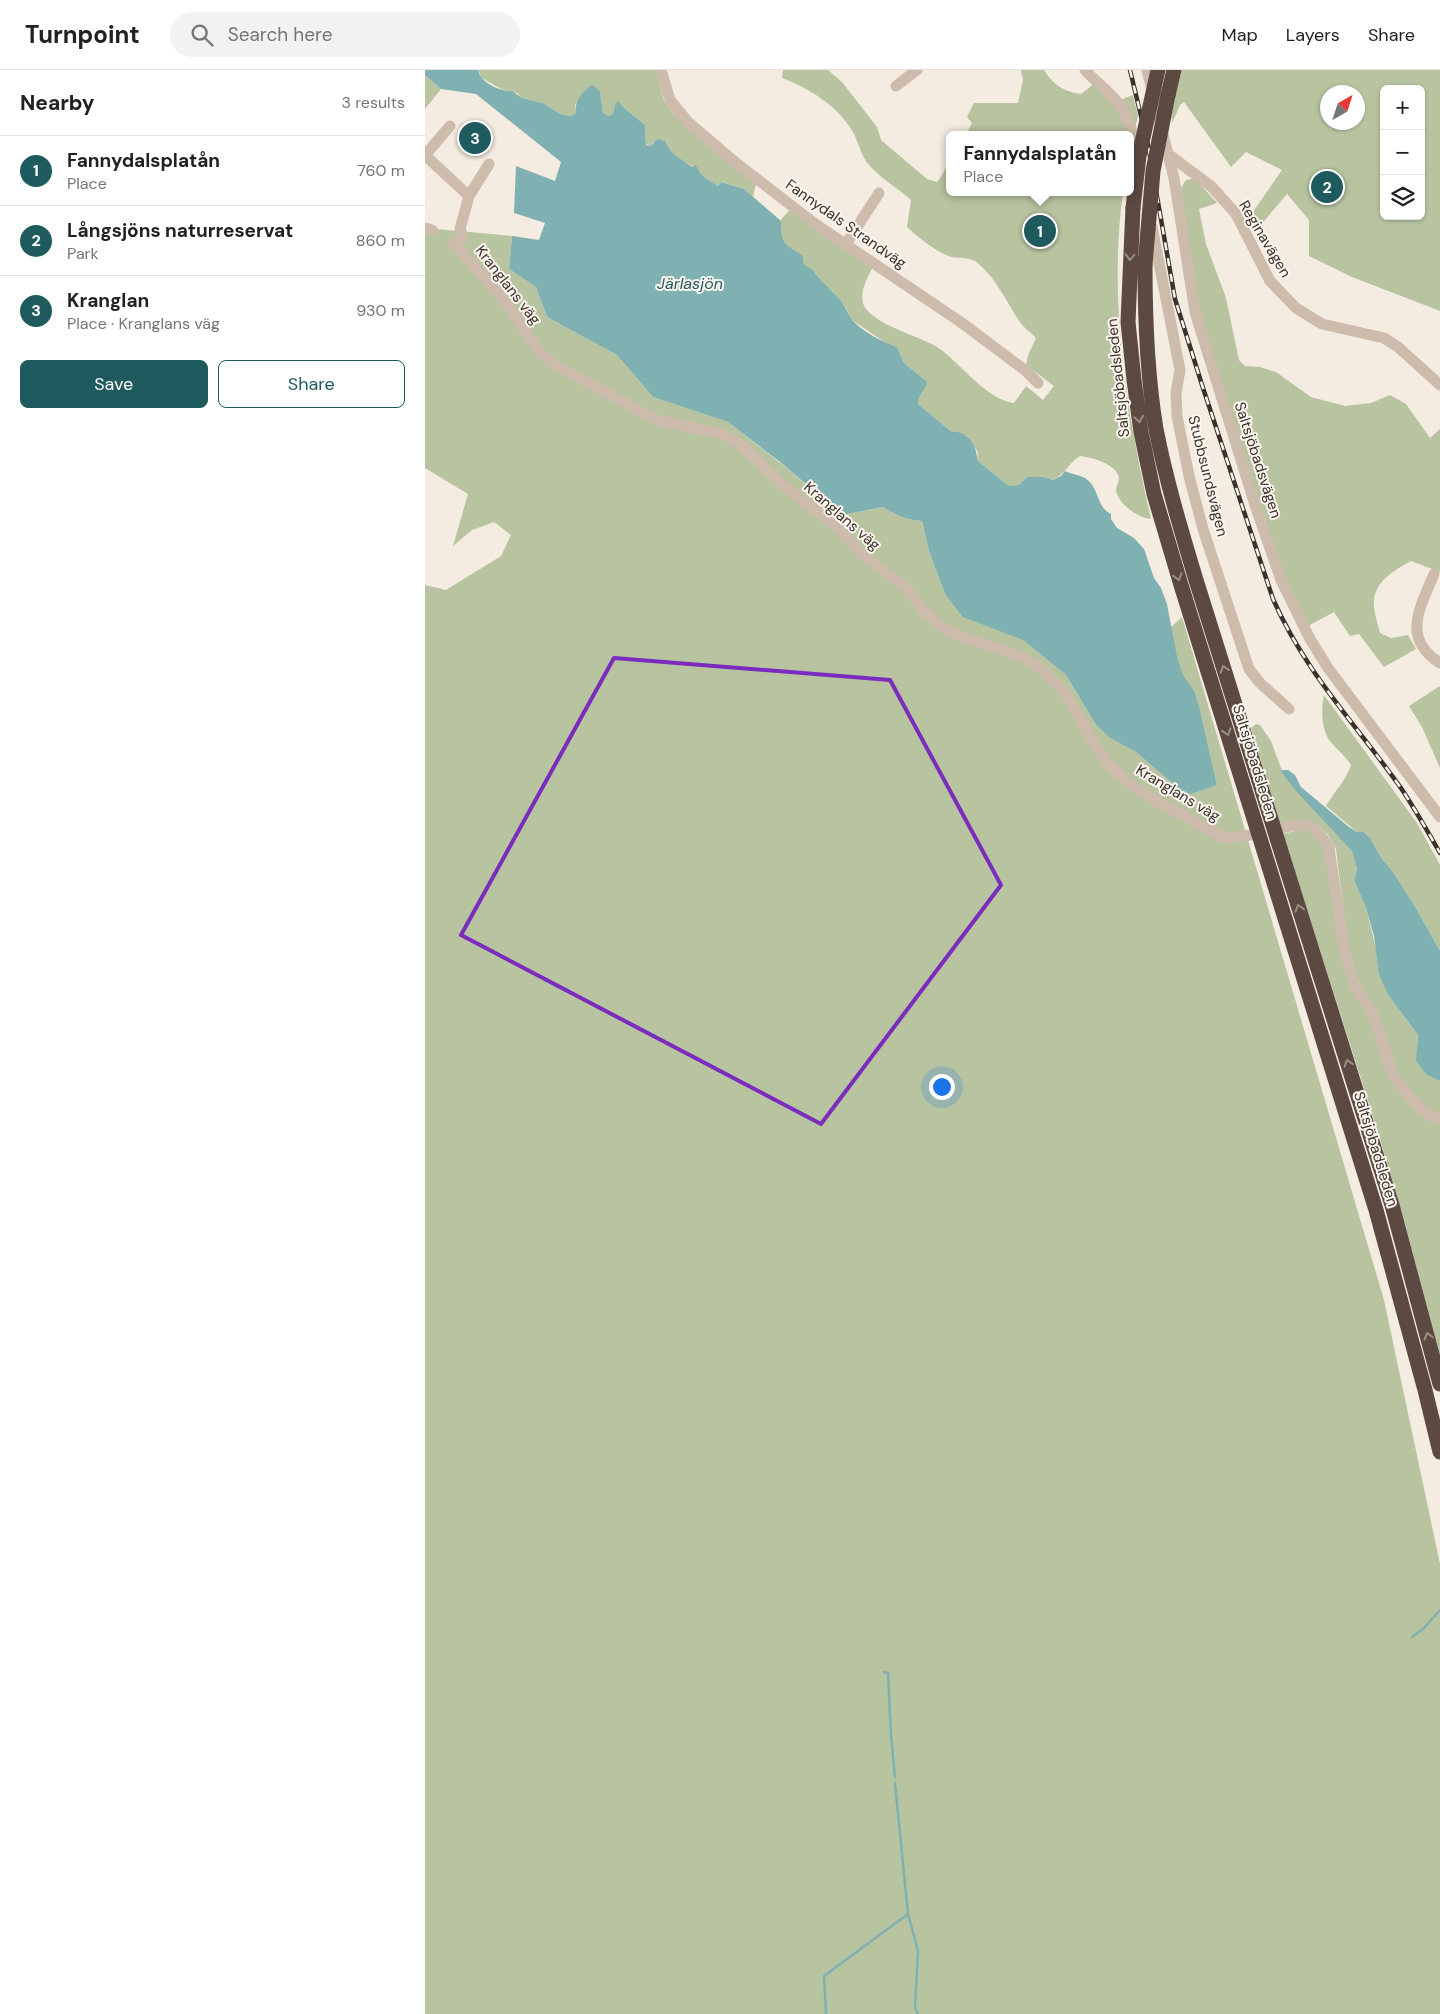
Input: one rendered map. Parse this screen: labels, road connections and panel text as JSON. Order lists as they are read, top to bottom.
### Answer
{
  "streets": {
    "highway": ["Saltsjöbadsleden"],
    "street": [
      "Fannydals Strandväg",
      "Reginavägen",
      "Kranglans väg",
      "Saltsjöbadsvägen",
      "Stubbsundsvägen"
    ]
  },
  "crossings": [
    ["Reginavägen", "Saltsjöbadsvägen"]
  ],
  "water": ["Järlasjön"],
  "north": "top right",
  "page": {
    "header": "Turnpoint",
    "search": "Search here",
    "nav": ["Map", "Layers", "Share"],
    "heading": ["Nearby", "3 results"],
    "map_buttons": ["+", "−"],
    "pins": ["3", "2", "1"],
    "popup": ["Fannydalsplatån", "Place"],
    "list": [
      {
        "mark": "1",
        "name": "Fannydalsplatån",
        "note": "Place",
        "value": "760 m"
      },
      {
        "mark": "2",
        "name": "Långsjöns naturreservat",
        "note": "Park",
        "value": "860 m"
      },
      {
        "mark": "3",
        "name": "Kranglan",
        "note": "Place · Kranglans väg",
        "value": "930 m"
      }
    ],
    "buttons": ["Save", "Share"]
  }
}
